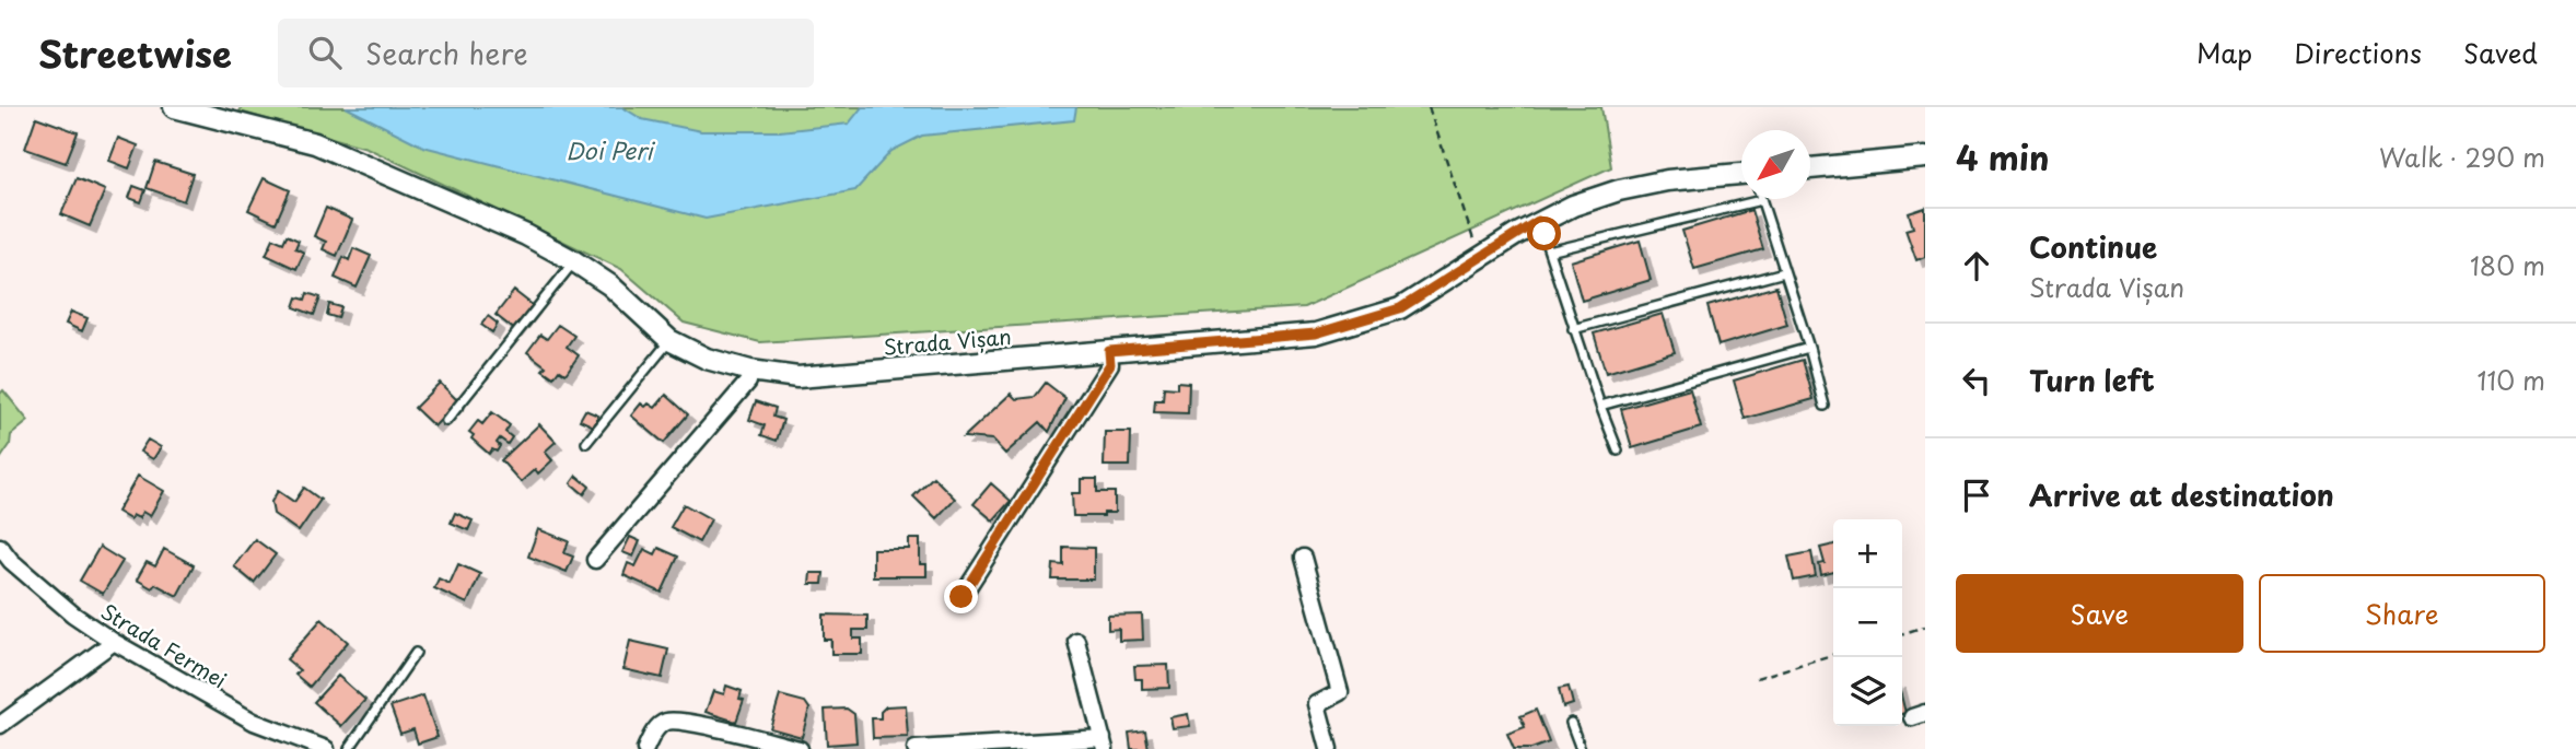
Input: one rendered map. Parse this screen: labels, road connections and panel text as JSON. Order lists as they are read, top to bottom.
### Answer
{
  "streets": {
    "street": ["Strada Vișan", "Strada Fermei"]
  },
  "water": ["Doi Peri"],
  "north": "bottom left",
  "page": {
    "header": "Streetwise",
    "search": "Search here",
    "nav": ["Map", "Directions", "Saved"],
    "heading": ["4 min", "Walk · 290 m"],
    "list": [
      ["Continue", "Strada Vișan", "180 m"],
      ["Turn left", "110 m"],
      "Arrive at destination"
    ],
    "map_buttons": ["+", "−"],
    "buttons": ["Save", "Share"]
  }
}
